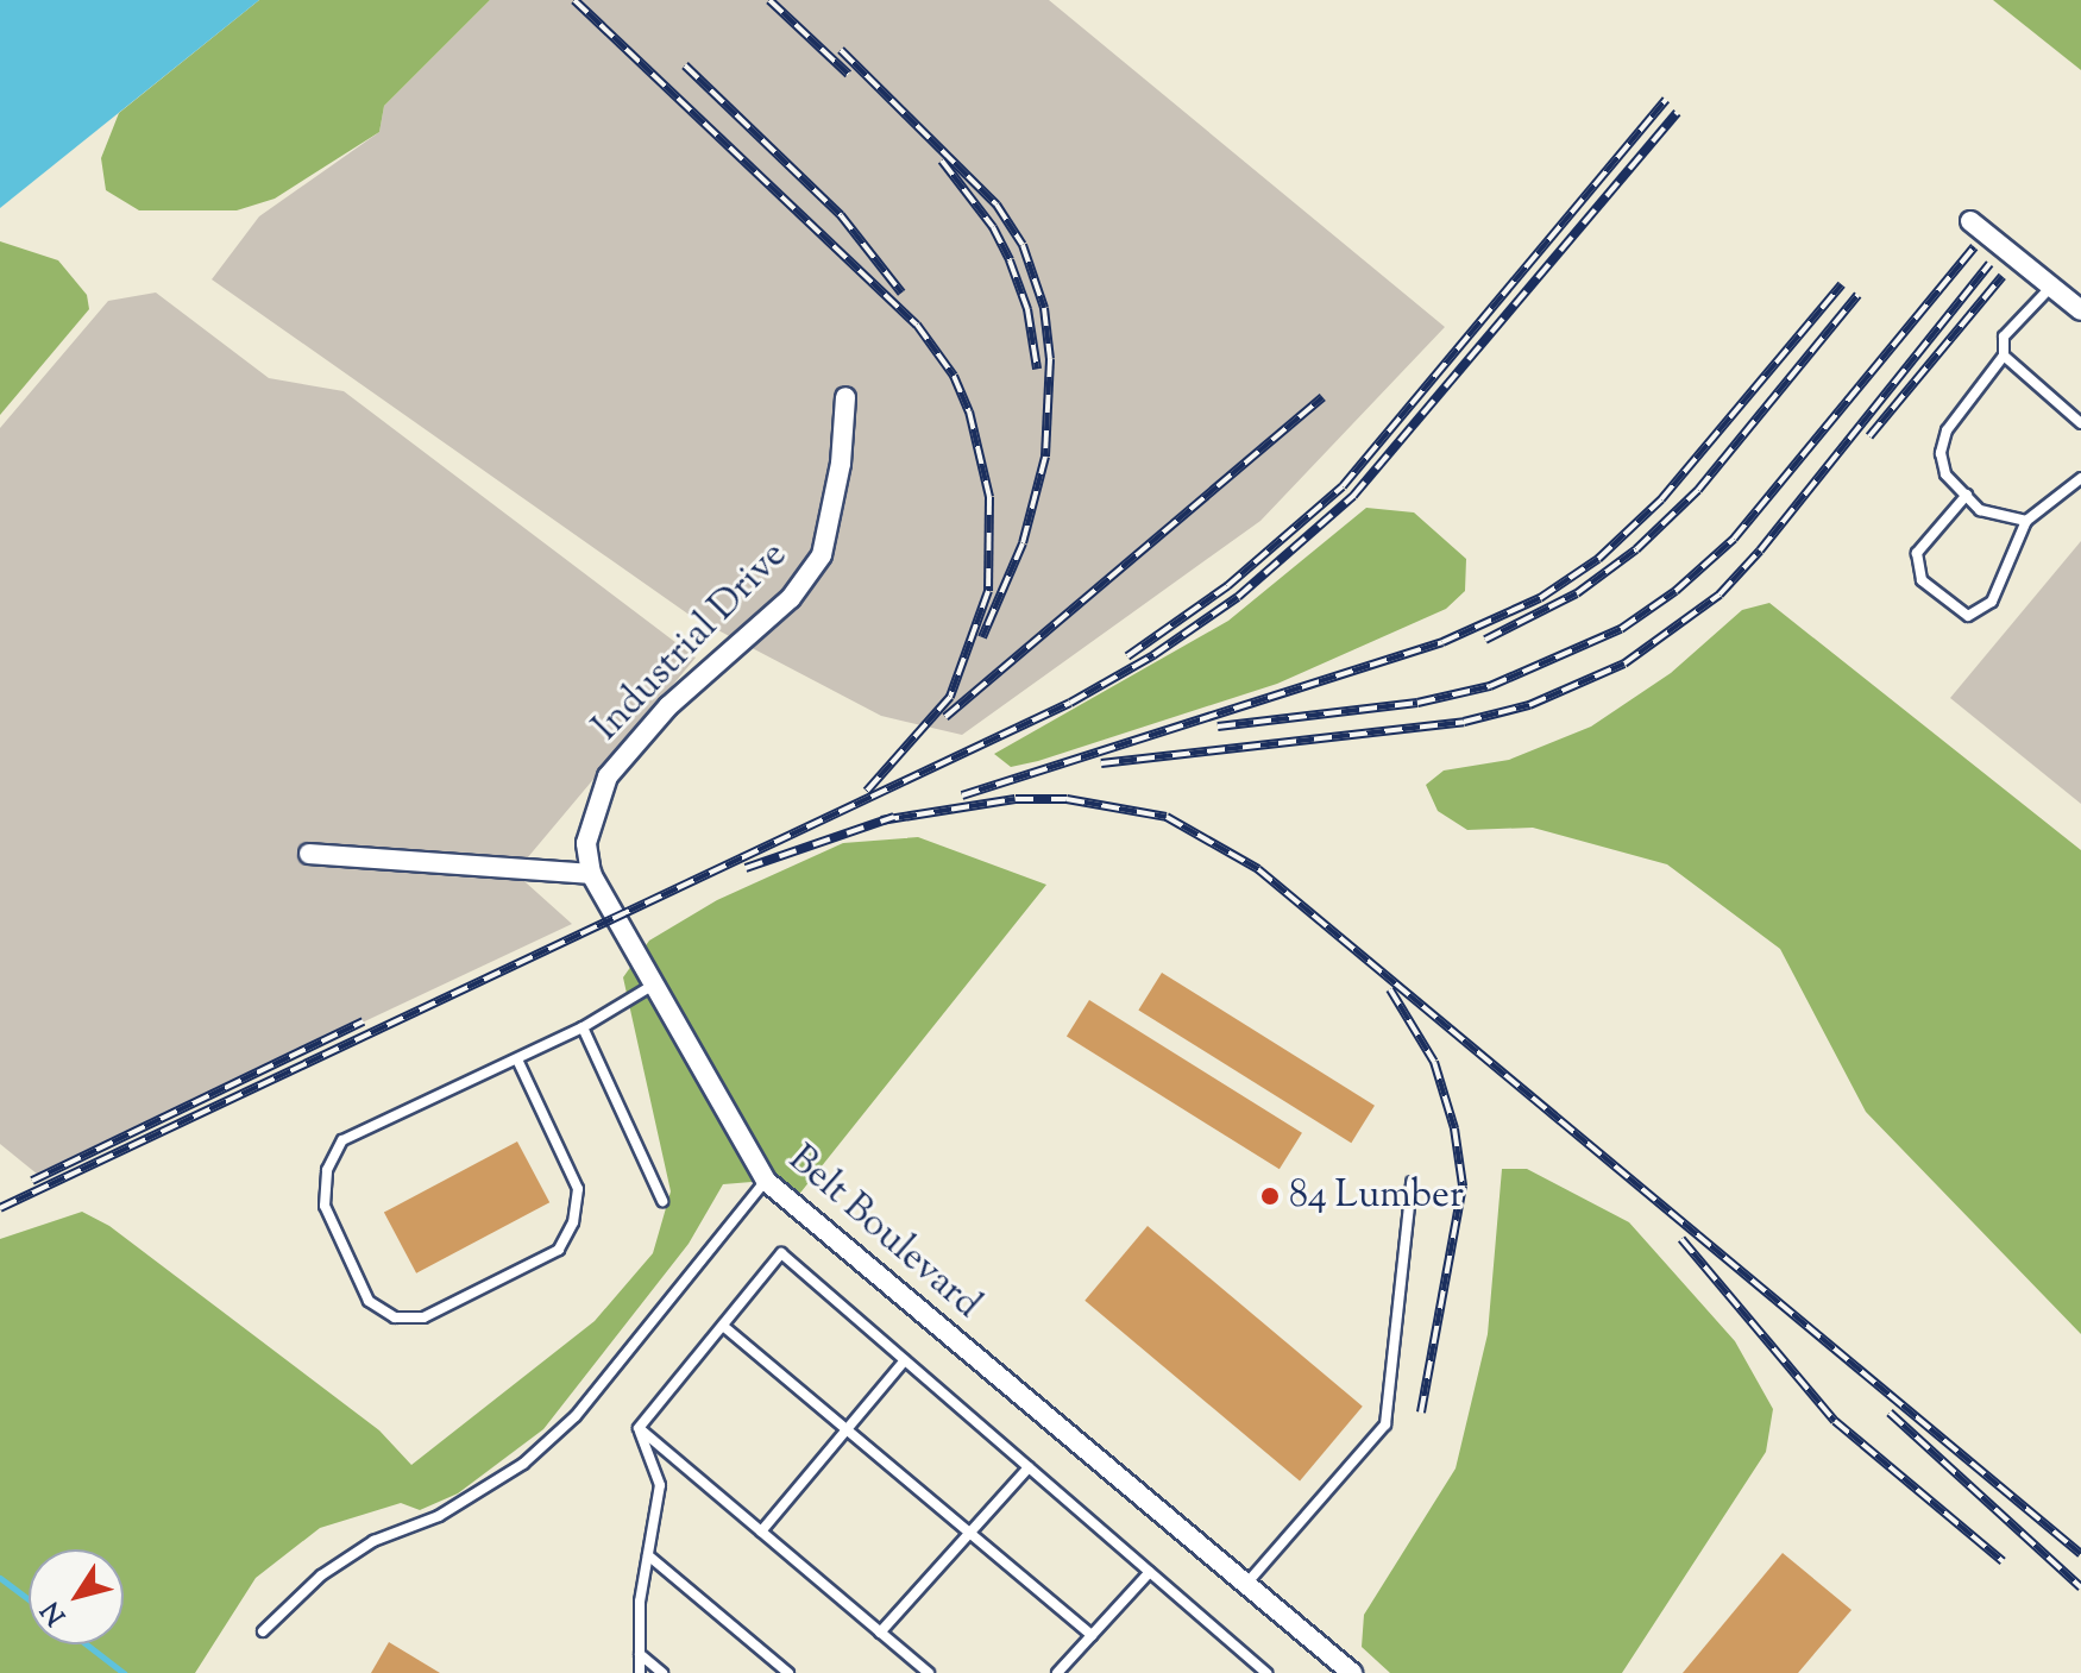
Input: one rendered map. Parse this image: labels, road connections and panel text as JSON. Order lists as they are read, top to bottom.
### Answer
{
  "streets": {
    "street": ["Industrial Drive", "Belt Boulevard"]
  },
  "crossings": [
    ["Industrial Drive", "Belt Boulevard"]
  ],
  "places": ["84 Lumber"],
  "north": "bottom left"
}
